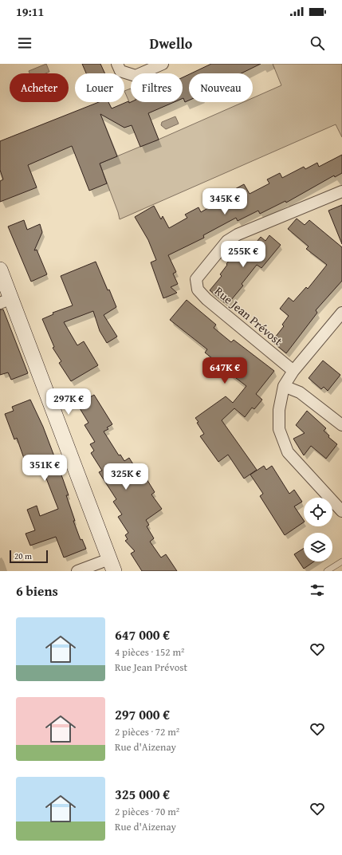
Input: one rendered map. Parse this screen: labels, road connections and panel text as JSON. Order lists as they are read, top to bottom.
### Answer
{
  "streets": {
    "street": ["Rue Jean Prévost"]
  },
  "scale_bar": "20 m",
  "page": {
    "status": "19:11",
    "header": "Dwello",
    "chip": [
      "Acheter",
      "Louer",
      "Filtres",
      "Nouveau"
    ],
    "price": [
      "345K €",
      "255K €",
      "647K €",
      "297K €",
      "351K €",
      "325K €"
    ],
    "scale": "20 m",
    "heading": "6 biens",
    "list": [
      {
        "name": "647 000 €",
        "note": "4 pièces · 152 m² · Rue Jean Prévost"
      },
      {
        "name": "297 000 €",
        "note": "2 pièces · 72 m² · Rue d'Aizenay"
      },
      {
        "name": "325 000 €",
        "note": "2 pièces · 70 m² · Rue d'Aizenay"
      }
    ]
  }
}
